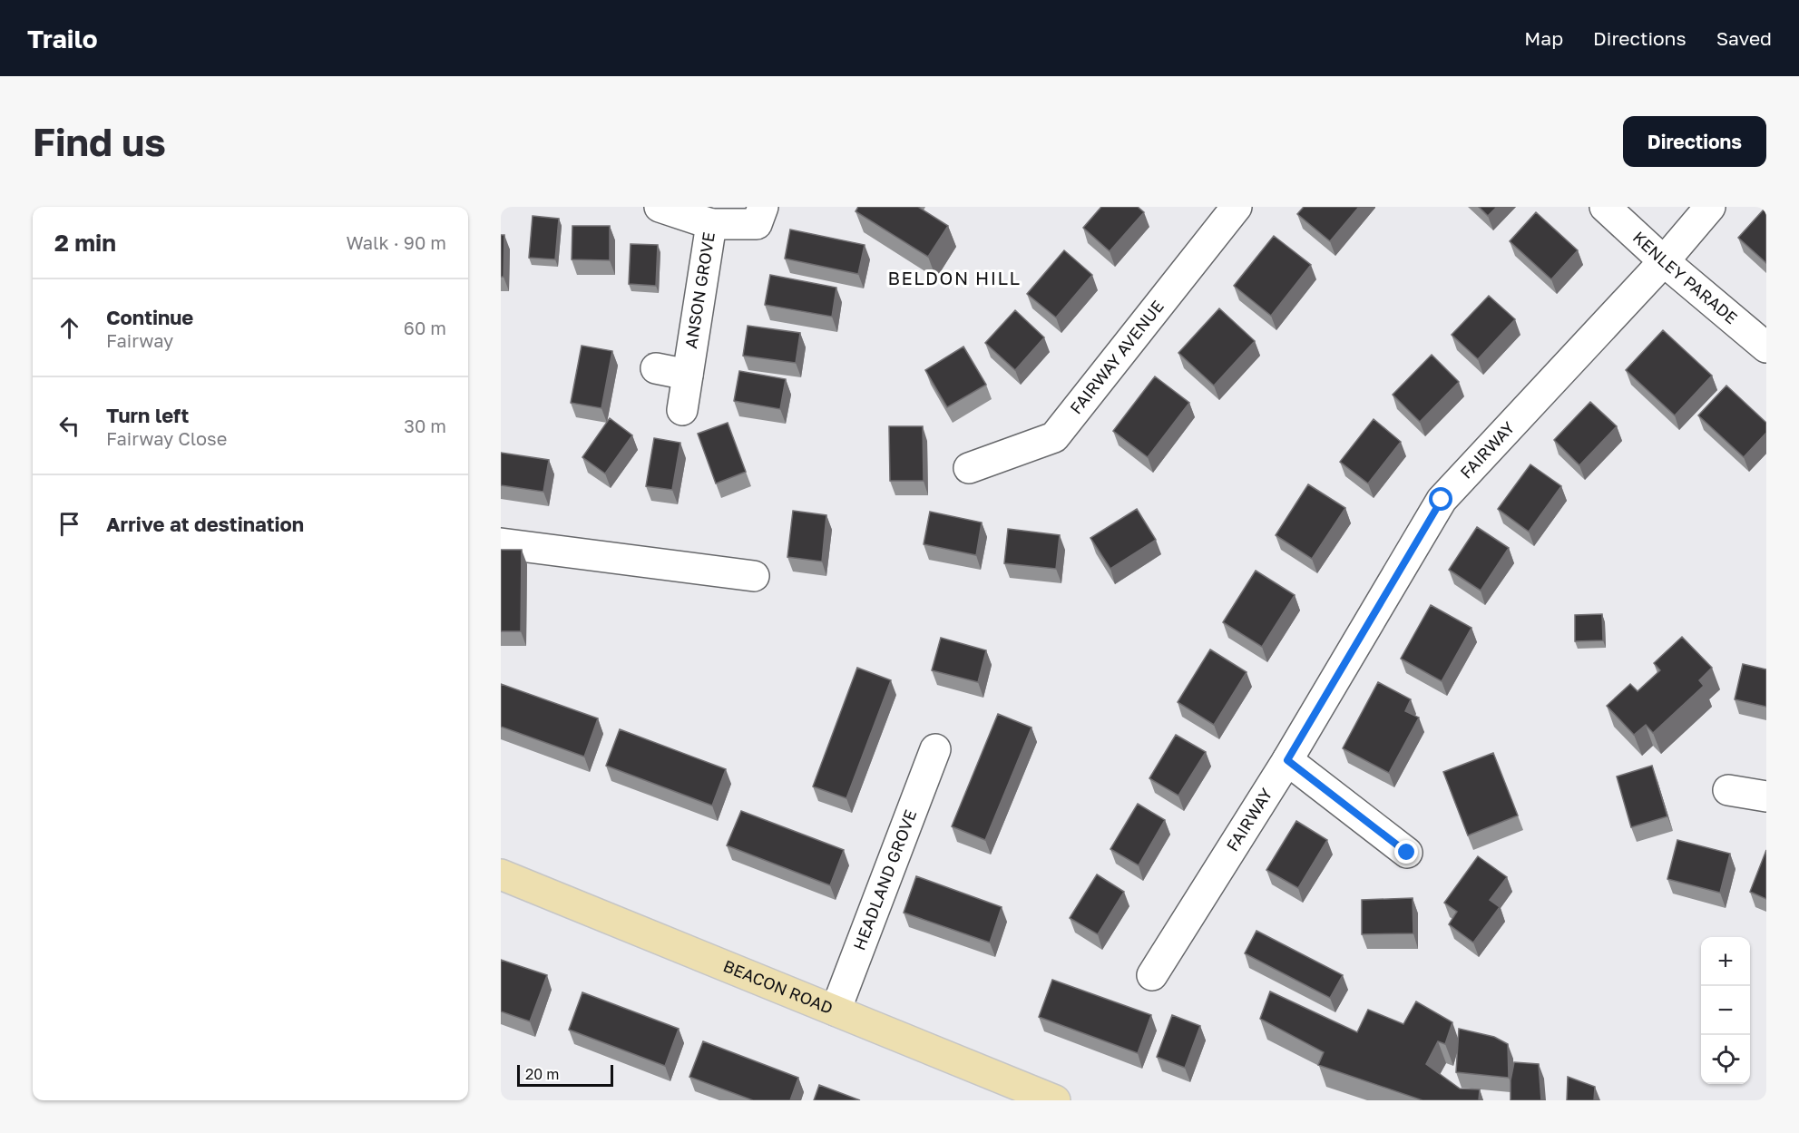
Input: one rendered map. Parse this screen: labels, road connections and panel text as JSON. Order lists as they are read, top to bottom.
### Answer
{
  "streets": {
    "main road": ["BEACON ROAD"],
    "street": [
      "KENLEY PARADE",
      "ANSON GROVE",
      "FAIRWAY AVENUE",
      "FAIRWAY",
      "HEADLAND GROVE"
    ]
  },
  "crossings": [
    ["KENLEY PARADE", "FAIRWAY"],
    ["HEADLAND GROVE", "BEACON ROAD"]
  ],
  "districts": ["BELDON HILL"],
  "scale_bar": "20 m",
  "page": {
    "header": "Trailo",
    "nav": ["Map", "Directions", "Saved"],
    "buttons": "Directions",
    "title": "Find us",
    "heading": ["2 min", "Walk · 90 m"],
    "list": [
      ["Continue", "Fairway", "60 m"],
      ["Turn left", "Fairway Close", "30 m"],
      "Arrive at destination"
    ],
    "map_buttons": ["+", "−"],
    "scale": "20 m"
  }
}
